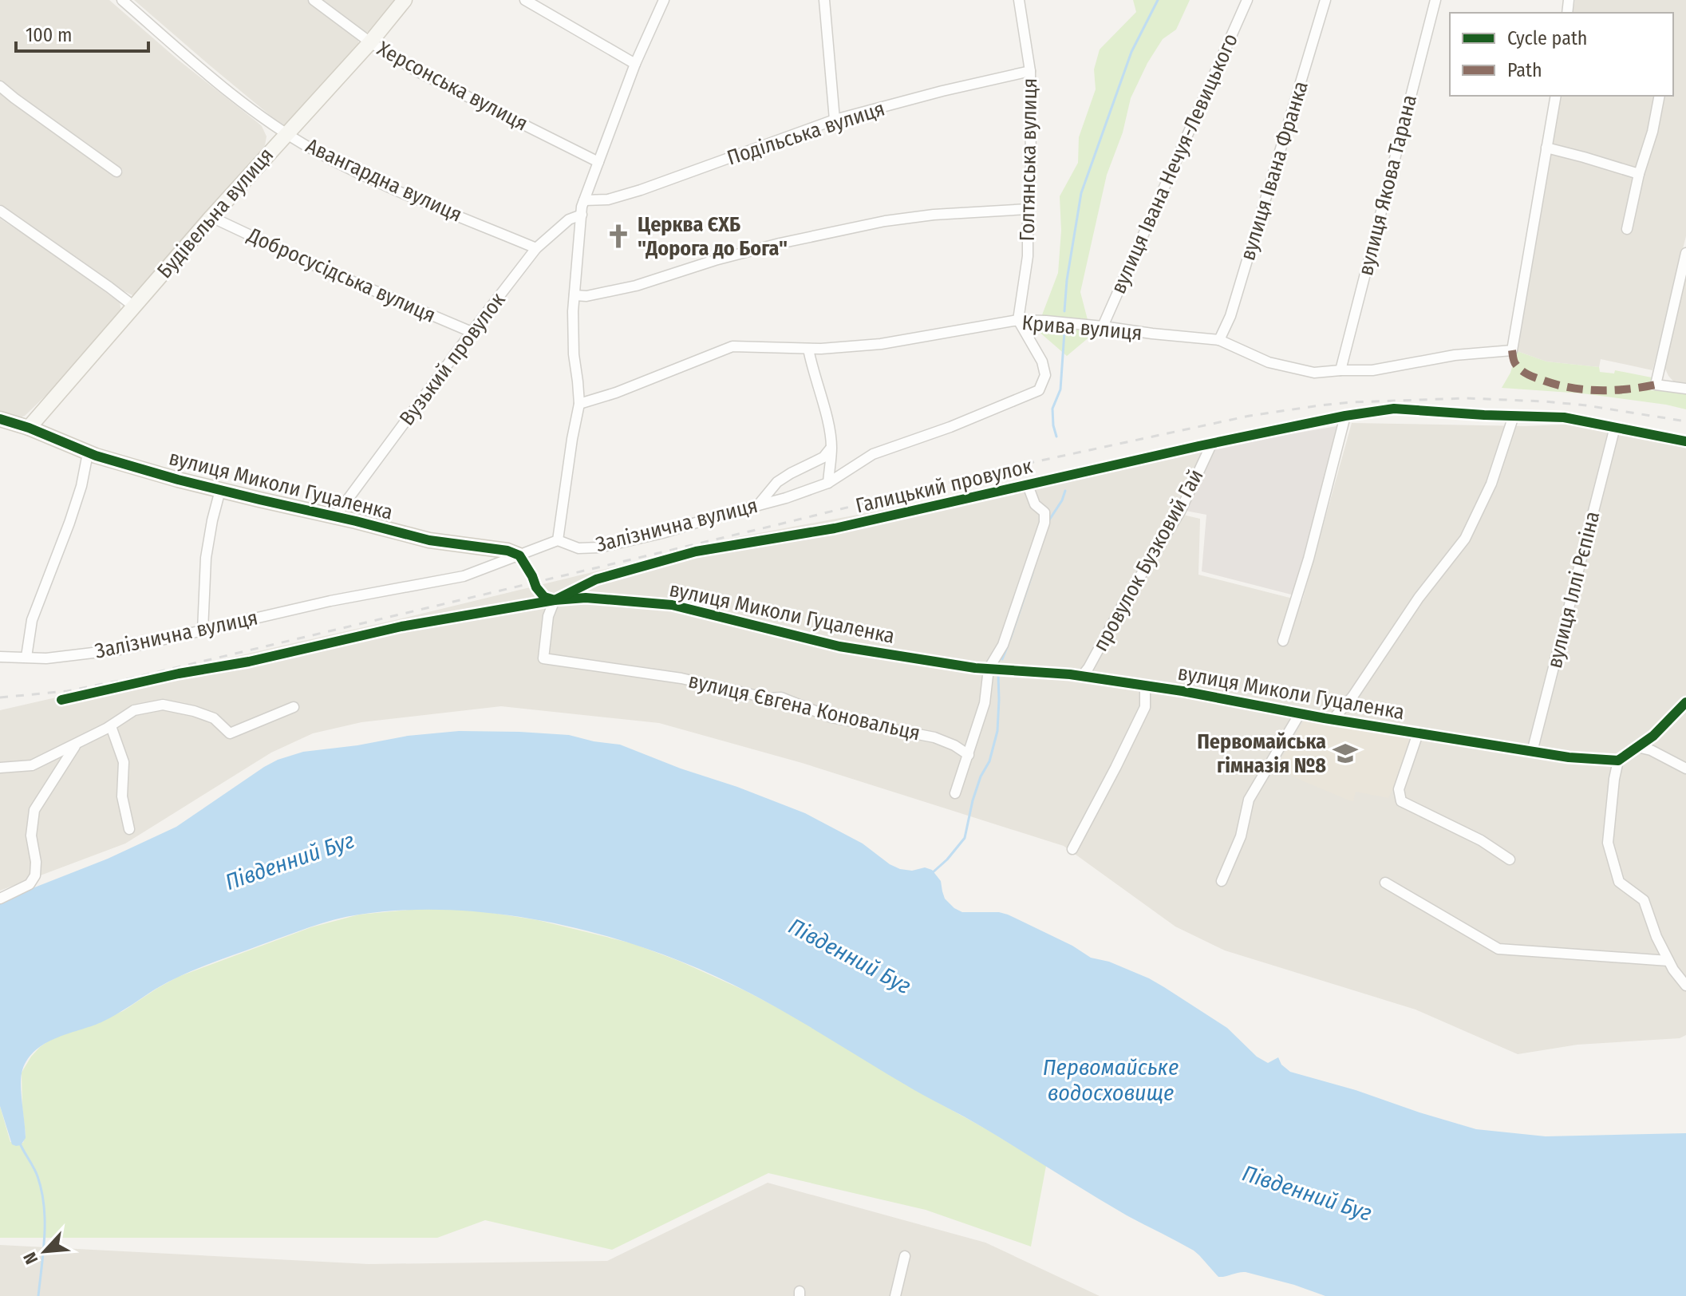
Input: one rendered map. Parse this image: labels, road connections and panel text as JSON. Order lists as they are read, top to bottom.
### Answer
{
  "streets": {
    "street": [
      "Херсонська вулиця",
      "Подільська вулиця",
      "Голтянська вулиця",
      "вулиця Івана Нечуя-Левицького",
      "вулиця Івана Франка",
      "Авангардна вулиця",
      "вулиця Якова Тарана",
      "Будівельна вулиця",
      "Добросусідська вулиця",
      "Крива вулиця",
      "Вузький провулок",
      "вулиця Миколи Гуцаленка",
      "Галицький провулок",
      "Залізнична вулиця",
      "провулок Бузковий Гай",
      "вулиця Іллі Рєпіна",
      "вулиця Євгена Коновальця"
    ]
  },
  "crossings": [
    ["Херсонська вулиця", "Будівельна вулиця"],
    ["Подільська вулиця", "Голтянська вулиця"],
    ["Голтянська вулиця", "Крива вулиця"],
    ["Голтянська вулиця", "Залізнична вулиця"],
    ["вулиця Івана Нечуя-Левицького", "Крива вулиця"],
    ["вулиця Івана Франка", "Крива вулиця"],
    ["Авангардна вулиця", "Будівельна вулиця"],
    ["Авангардна вулиця", "Вузький провулок"],
    ["вулиця Якова Тарана", "Крива вулиця"],
    ["Будівельна вулиця", "Добросусідська вулиця"],
    ["Будівельна вулиця", "вулиця Миколи Гуцаленка"],
    ["Добросусідська вулиця", "Вузький провулок"],
    ["Крива вулиця", "Залізнична вулиця"],
    ["Вузький провулок", "вулиця Миколи Гуцаленка"],
    ["вулиця Миколи Гуцаленка", "Галицький провулок"],
    ["вулиця Миколи Гуцаленка", "Залізнична вулиця"],
    ["вулиця Миколи Гуцаленка", "провулок Бузковий Гай"],
    ["вулиця Миколи Гуцаленка", "вулиця Іллі Рєпіна"],
    ["вулиця Миколи Гуцаленка", "вулиця Євгена Коновальця"],
    ["Галицький провулок", "провулок Бузковий Гай"],
    ["Галицький провулок", "вулиця Іллі Рєпіна"],
    ["Галицький провулок", "вулиця Євгена Коновальця"]
  ],
  "water": ["Південний Буг", "Первомайське водосховище"],
  "places": {
    "church": ["Церква ЄХБ \"Дорога до Бога\""],
    "school or university": ["Первомайська гімназія №8"]
  },
  "legend": ["Cycle path", "Path"],
  "scale_bar": "100 m",
  "north": "bottom left"
}
